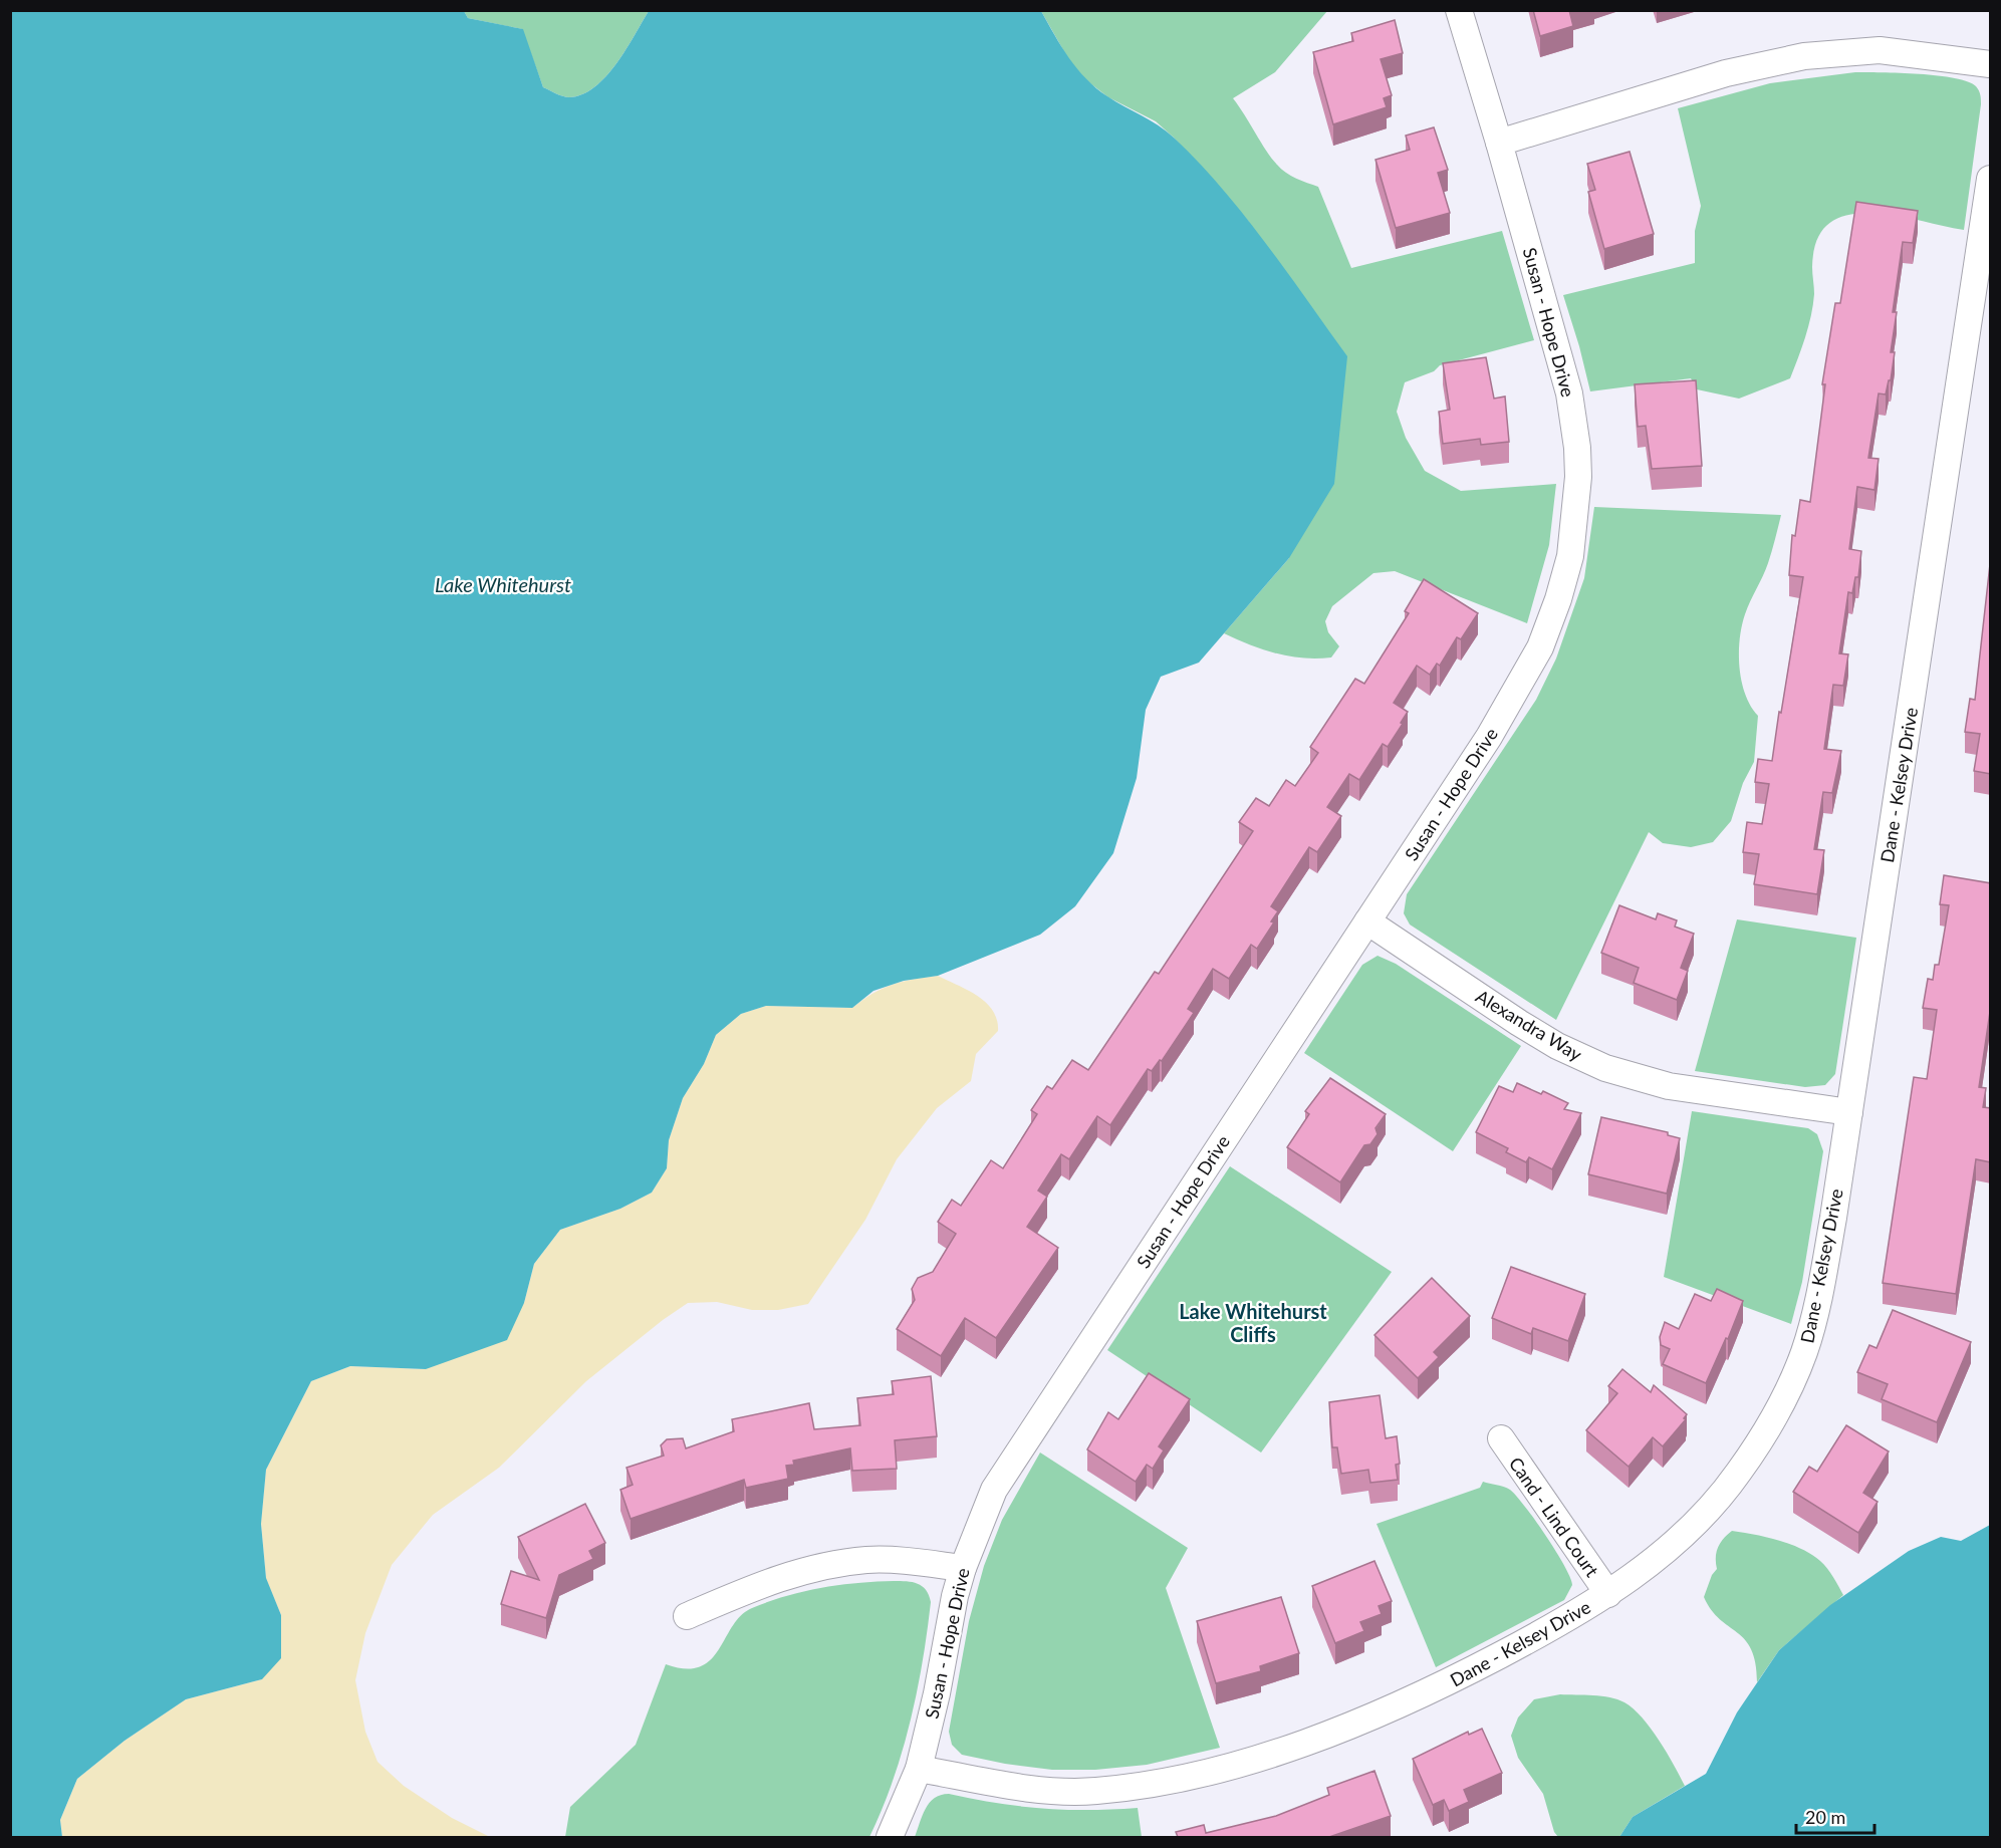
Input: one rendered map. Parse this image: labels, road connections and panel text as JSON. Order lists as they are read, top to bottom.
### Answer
{
  "streets": {
    "street": [
      "Susan - Hope Drive",
      "Dane - Kelsey Drive",
      "Alexandra Way",
      "Cand - Lind Court"
    ]
  },
  "crossings": [
    ["Susan - Hope Drive", "Dane - Kelsey Drive"],
    ["Susan - Hope Drive", "Alexandra Way"],
    ["Dane - Kelsey Drive", "Alexandra Way"],
    ["Dane - Kelsey Drive", "Cand - Lind Court"]
  ],
  "districts": ["Lake Whitehurst Cliffs"],
  "water": ["Lake Whitehurst"],
  "scale_bar": "20 m"
}
